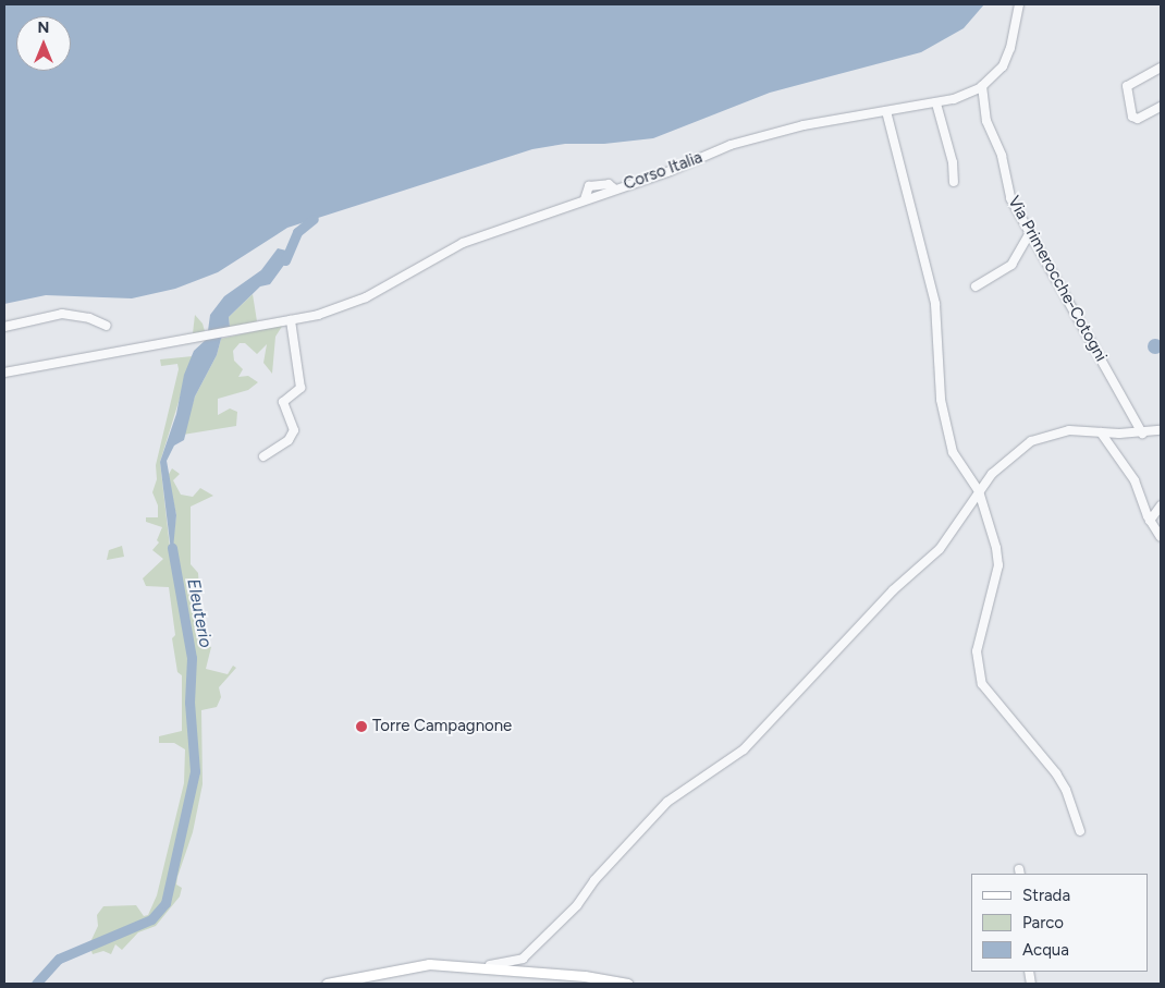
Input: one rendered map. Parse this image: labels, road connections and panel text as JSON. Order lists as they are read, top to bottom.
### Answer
{
  "streets": {
    "street": ["Corso Italia", "Via Primerocche-Cotogni"]
  },
  "crossings": [
    ["Corso Italia", "Via Primerocche-Cotogni"]
  ],
  "water": ["Eleuterio"],
  "places": ["Torre Campagnone"],
  "legend": ["Strada", "Parco", "Acqua"],
  "north": "top"
}
